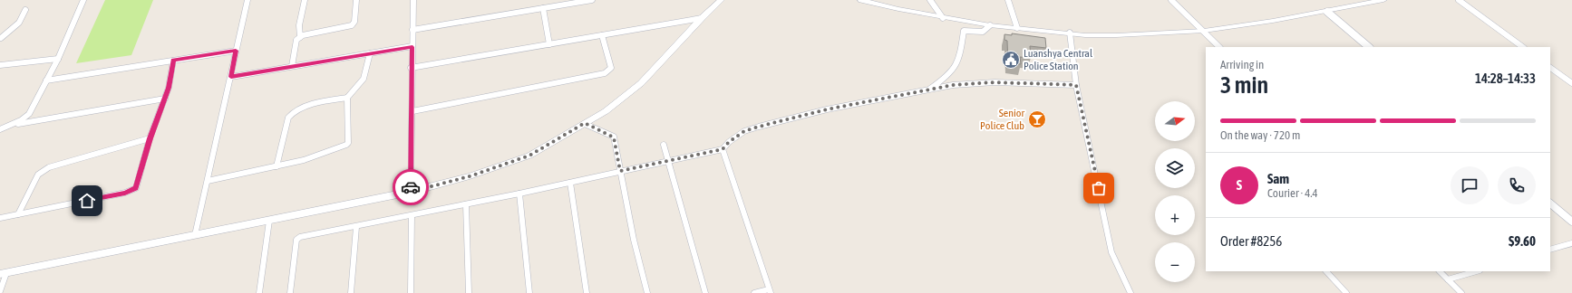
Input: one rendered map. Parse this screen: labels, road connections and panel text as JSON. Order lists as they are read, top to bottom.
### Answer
{
  "places": {
    "public building": ["Luanshya Central Police Station"],
    "bar": ["Senior Police Club"]
  },
  "north": "right",
  "page": {
    "heading": ["3 min", "Arriving in", "14:28–14:33"],
    "panel": [
      "Sam",
      "Courier · 4.4",
      "Order #8256",
      "$9.60"
    ],
    "map_buttons": ["+", "−"],
    "bar": "On the way · 720 m",
    "round": "S"
  }
}
